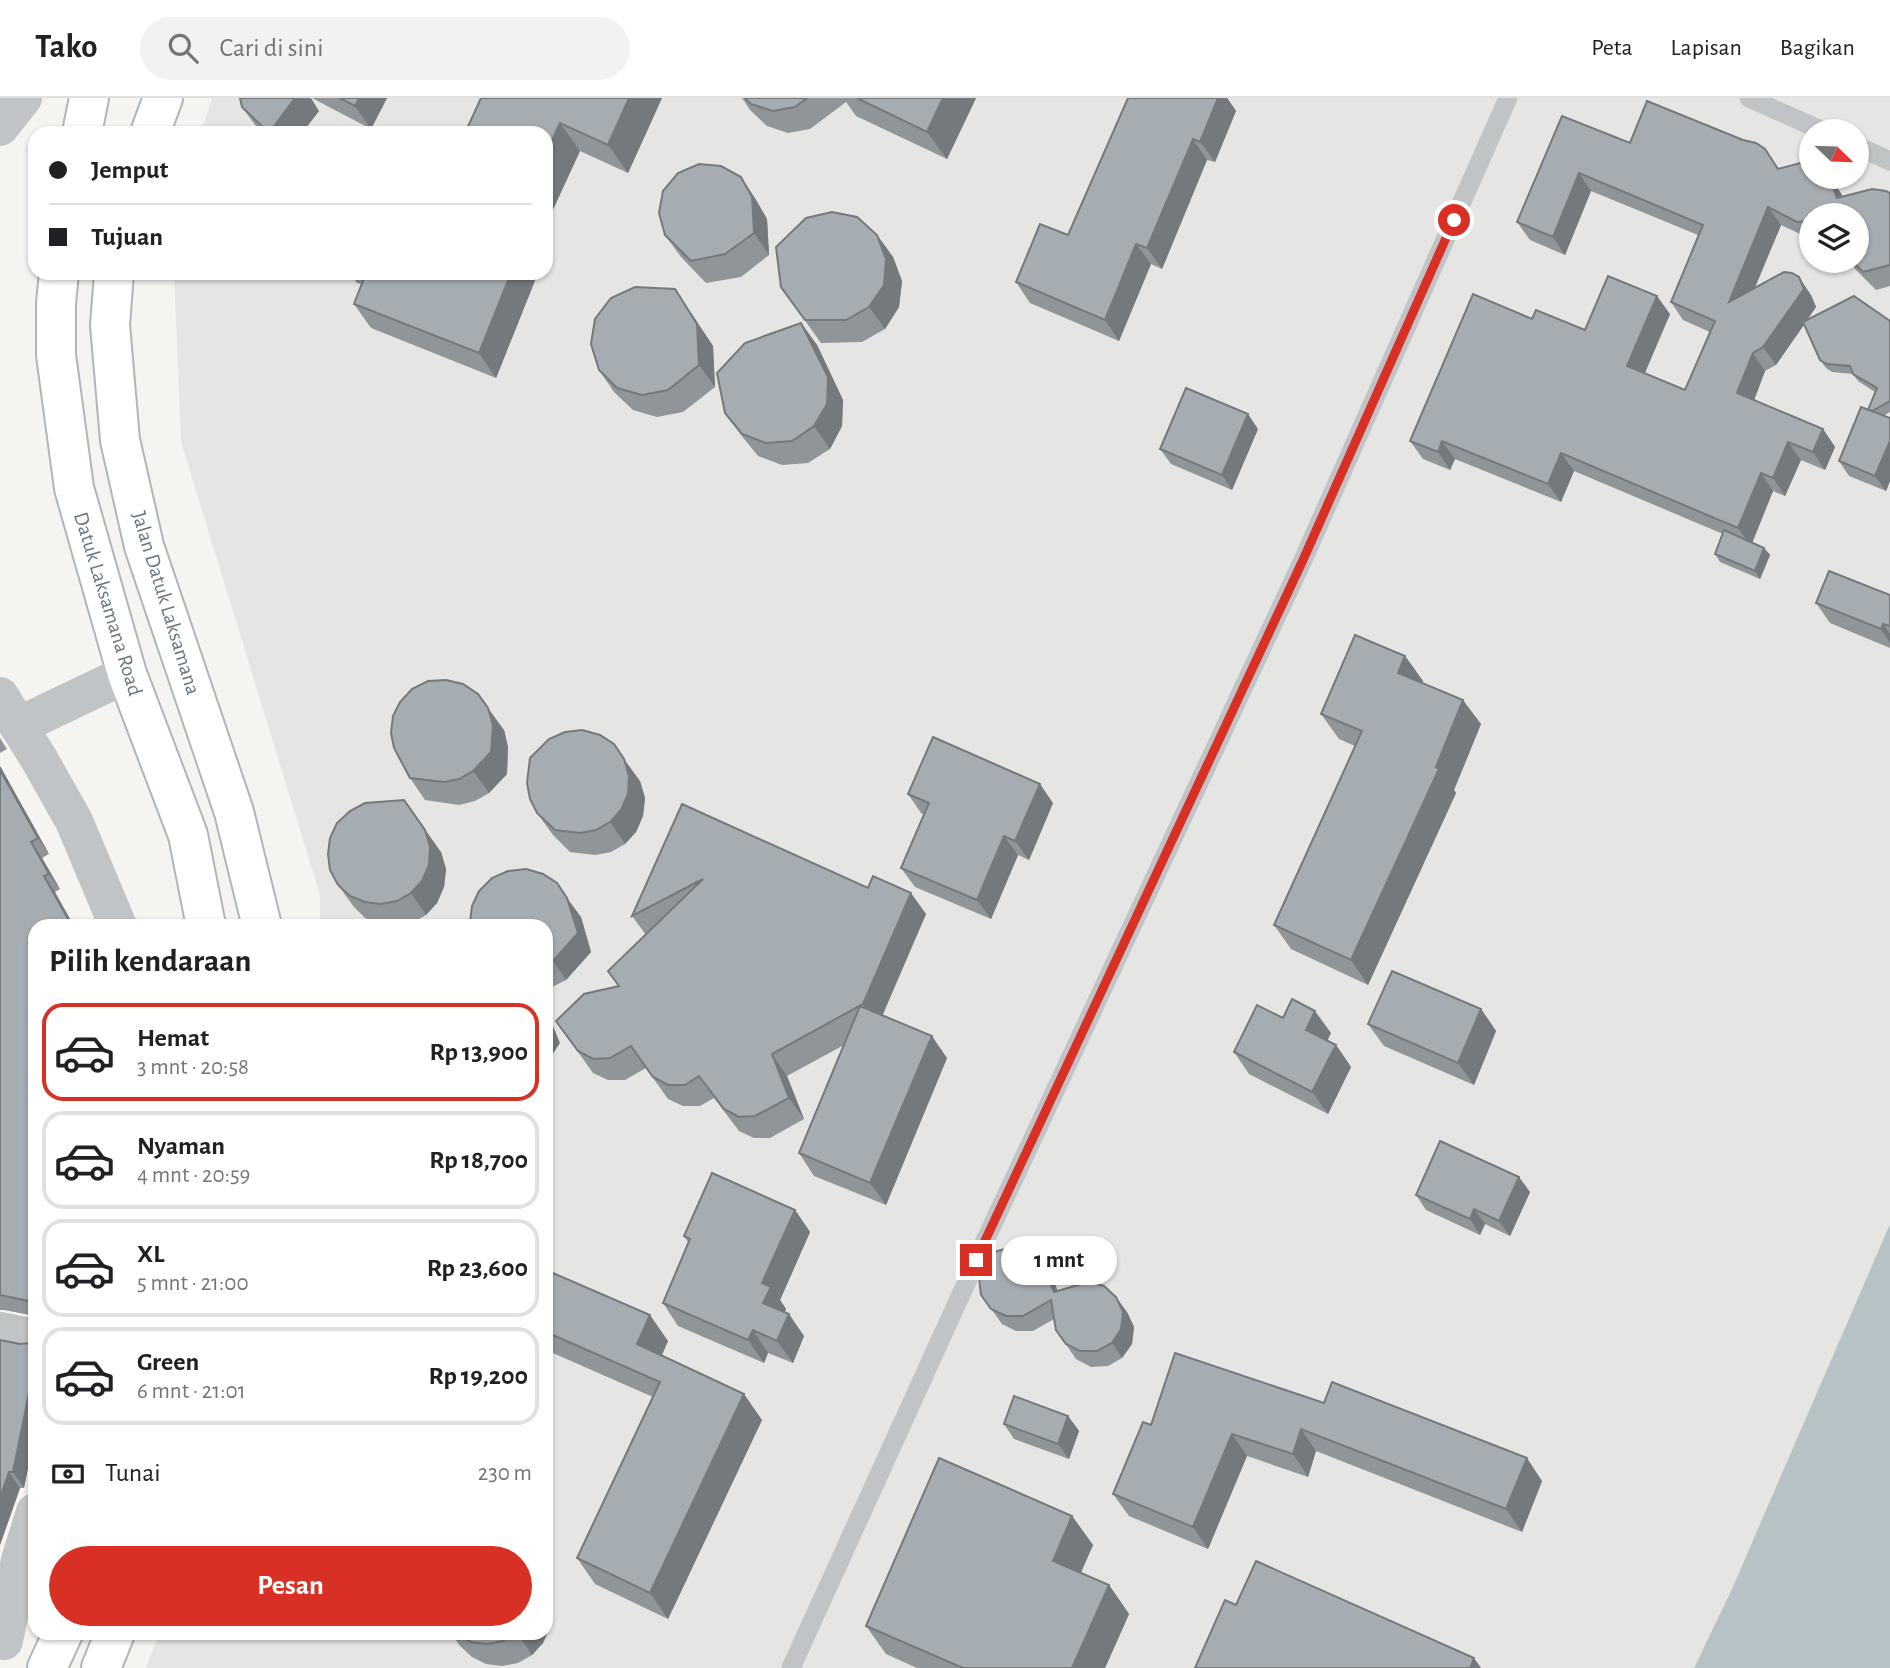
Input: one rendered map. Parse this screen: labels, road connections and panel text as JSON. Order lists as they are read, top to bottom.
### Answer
{
  "streets": {
    "highway": ["Jalan Datuk Laksamana", "Datuk Laksamana Road"]
  },
  "north": "bottom right",
  "page": {
    "header": "Tako",
    "search": "Cari di sini",
    "nav": ["Peta", "Lapisan", "Bagikan"],
    "banner": ["Jemput", "Tujuan"],
    "heading": "Pilih kendaraan",
    "list": [
      {
        "name": "Hemat",
        "note": "3 mnt · 20:58",
        "value": "Rp 13,900"
      },
      {
        "name": "Nyaman",
        "note": "4 mnt · 20:59",
        "value": "Rp 18,700"
      },
      {
        "name": "XL",
        "note": "5 mnt · 21:00",
        "value": "Rp 23,600"
      },
      {
        "name": "Green",
        "note": "6 mnt · 21:01",
        "value": "Rp 19,200"
      }
    ],
    "bubble": "1 mnt",
    "pay": ["Tunai", "230 m"],
    "buttons": "Pesan"
  }
}
